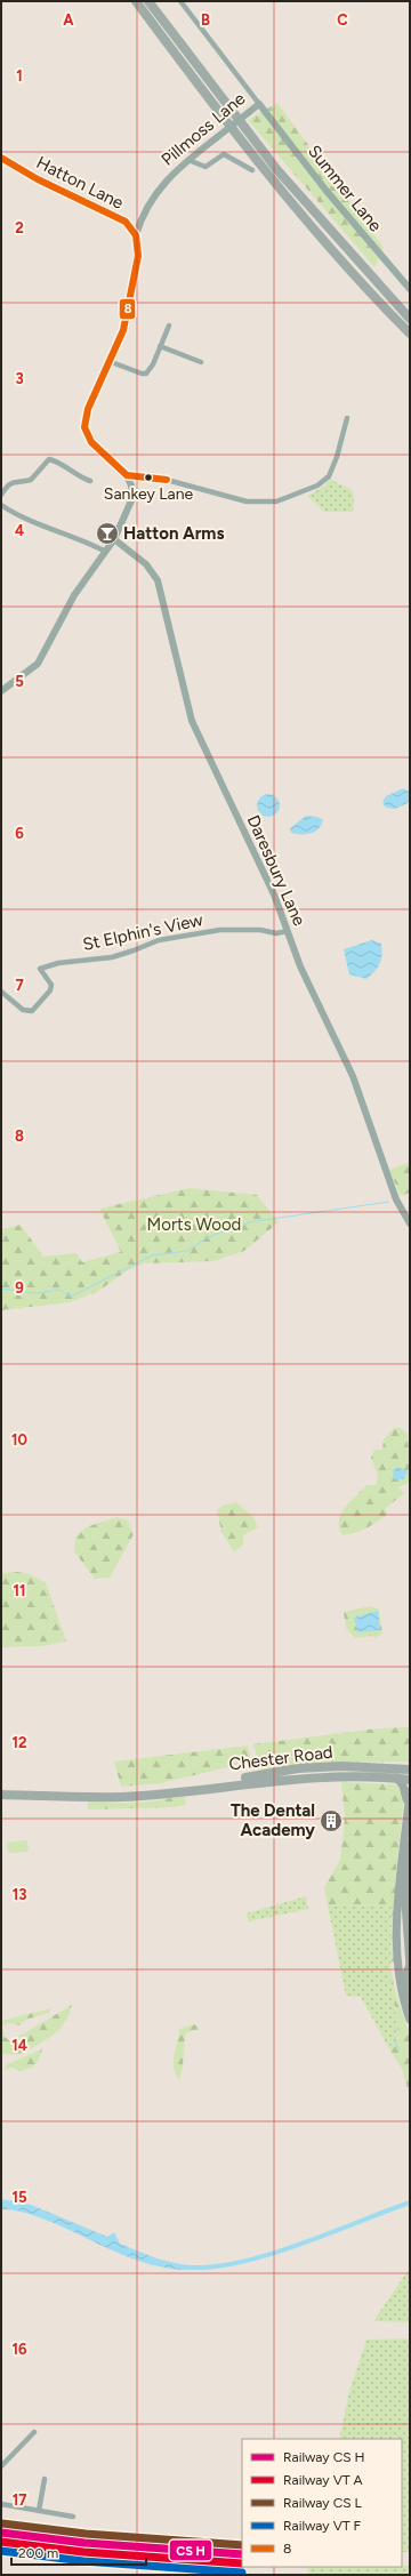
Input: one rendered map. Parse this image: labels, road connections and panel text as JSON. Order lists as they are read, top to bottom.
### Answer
{
  "streets": {
    "highway": ["Chester Road"],
    "main road": [
      "Pillmoss Lane",
      "Hatton Lane",
      "Summer Lane",
      "Daresbury Lane"
    ],
    "street": ["St Elphin's View"]
  },
  "crossings": [
    ["Pillmoss Lane", "Hatton Lane"],
    ["Pillmoss Lane", "Summer Lane"],
    ["Daresbury Lane", "St Elphin's View"]
  ],
  "parks": ["Morts Wood"],
  "places": {
    "other": ["Sankey Lane"],
    "bar": ["Hatton Arms"],
    "building": ["The Dental Academy"]
  },
  "lines": ["transit line 8"],
  "legend": [
    "Railway CS H",
    "Railway VT A",
    "Railway CS L",
    "Railway VT F",
    "8"
  ],
  "scale_bar": "200 m",
  "grid": {
    "columns": ["A", "B", "C"],
    "rows": [
      "1",
      "2",
      "3",
      "4",
      "5",
      "6",
      "7",
      "8",
      "9",
      "10",
      "11",
      "12",
      "13",
      "14",
      "15",
      "16",
      "17"
    ]
  }
}
